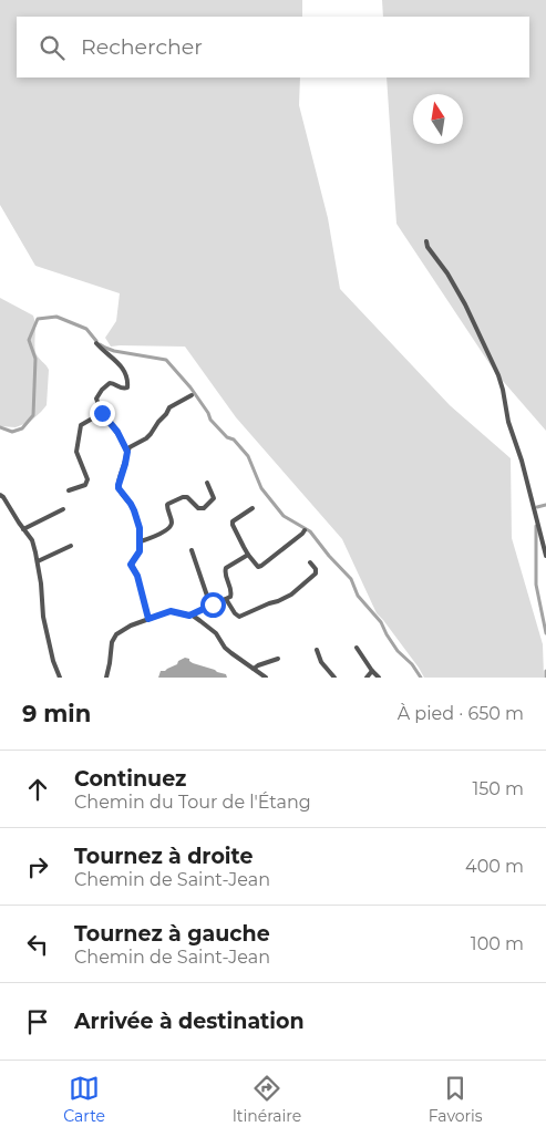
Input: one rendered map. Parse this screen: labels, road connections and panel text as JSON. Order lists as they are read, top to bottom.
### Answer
{
  "north": "top",
  "page": {
    "search": "Rechercher",
    "heading": ["9 min", "À pied · 650 m"],
    "list": [
      ["Continuez", "Chemin du Tour de l'Étang", "150 m"],
      ["Tournez à droite", "Chemin de Saint-Jean", "400 m"],
      ["Tournez à gauche", "Chemin de Saint-Jean", "100 m"],
      "Arrivée à destination"
    ],
    "nav": ["Carte", "Itinéraire", "Favoris"]
  }
}
